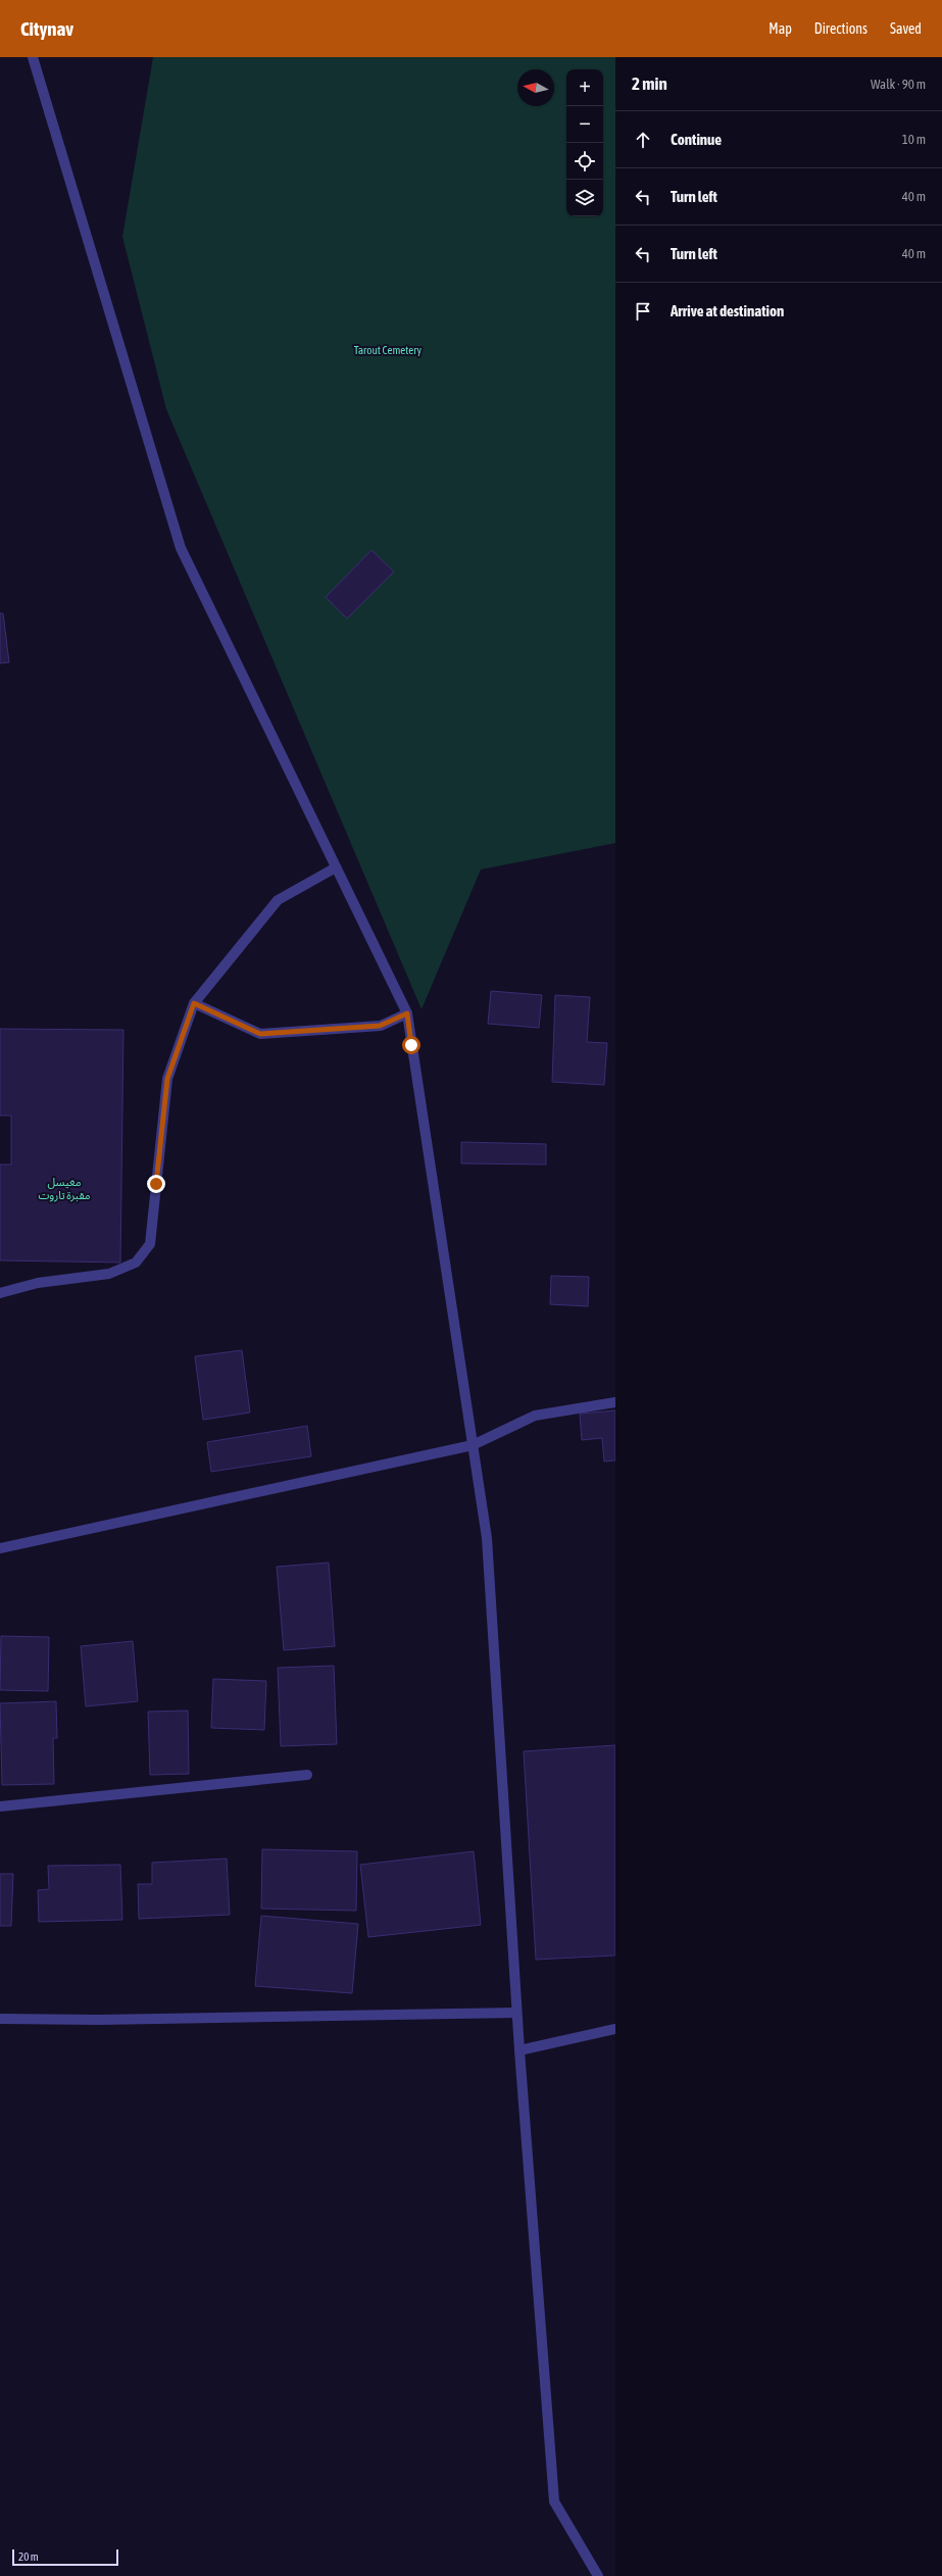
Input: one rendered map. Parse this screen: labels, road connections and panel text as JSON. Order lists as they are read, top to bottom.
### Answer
{
  "parks": ["Tarout Cemetery", "مغيسل مقبرة تاروت"],
  "scale_bar": "20 m",
  "north": "left",
  "page": {
    "header": "Citynav",
    "nav": ["Map", "Directions", "Saved"],
    "heading": ["2 min", "Walk · 90 m"],
    "map_buttons": ["+", "−"],
    "list": [
      ["Continue", "10 m"],
      ["Turn left", "40 m"],
      ["Turn left", "40 m"],
      "Arrive at destination"
    ],
    "scale": "20 m"
  }
}
